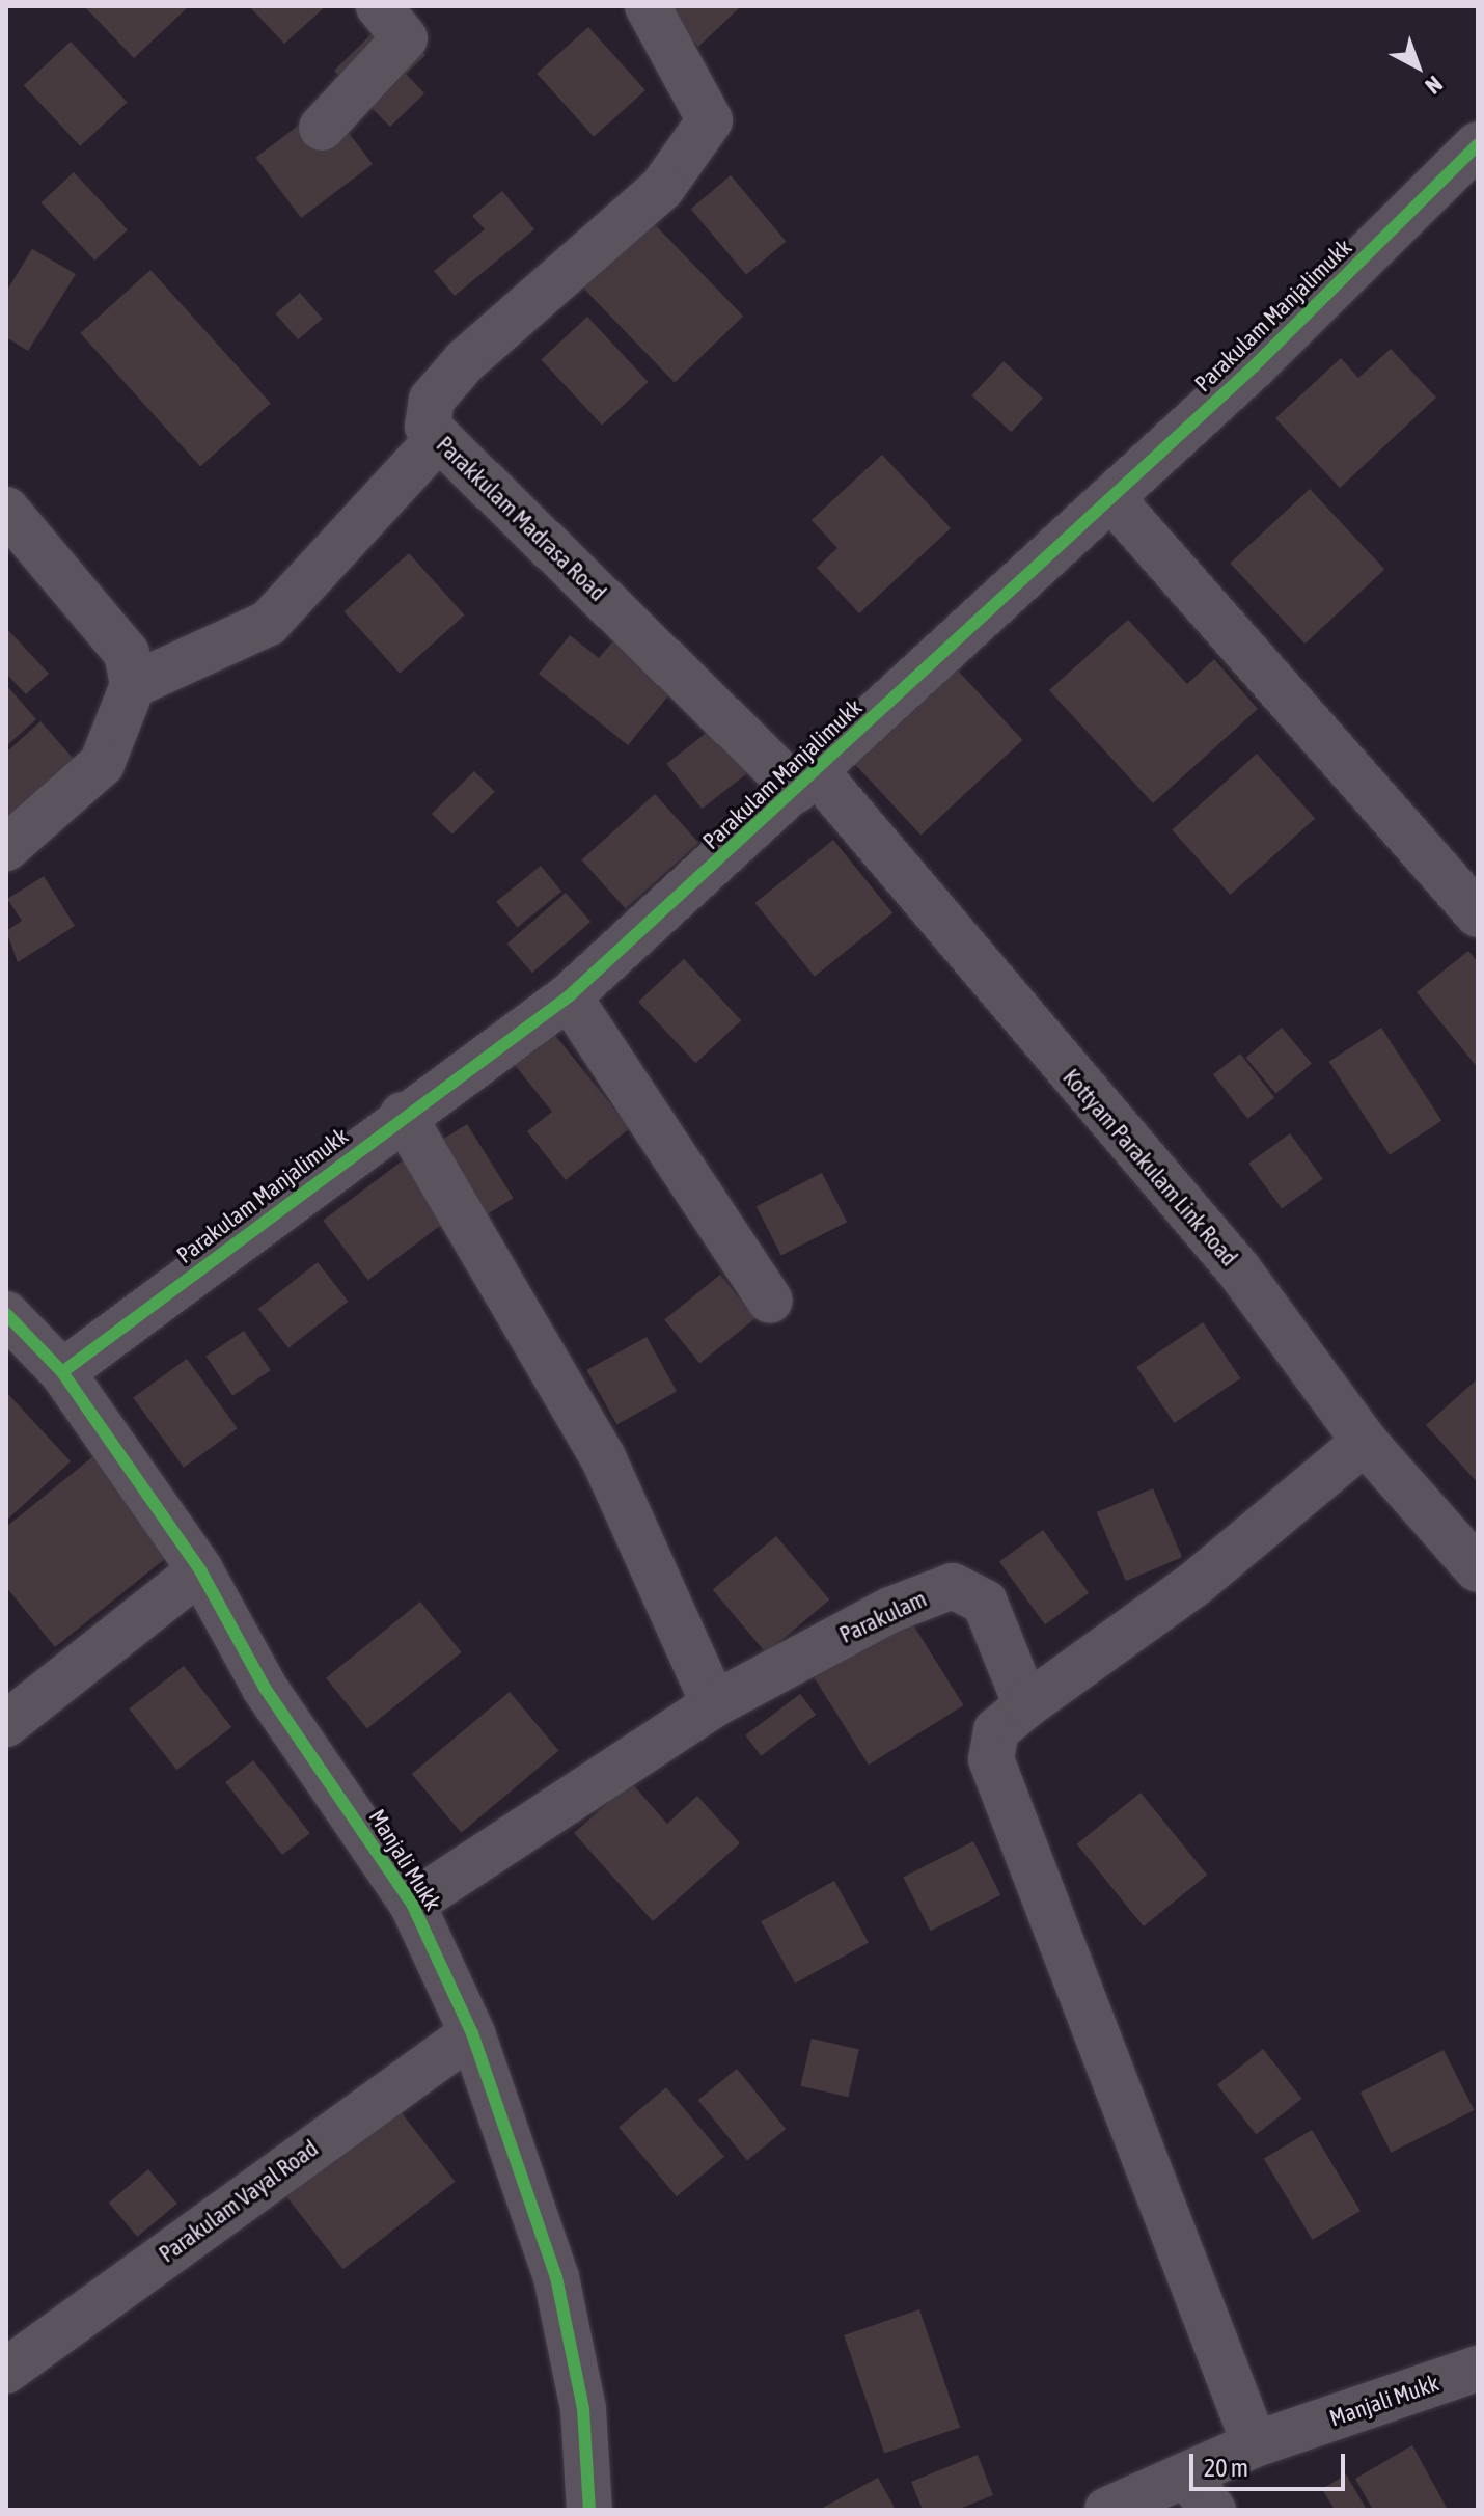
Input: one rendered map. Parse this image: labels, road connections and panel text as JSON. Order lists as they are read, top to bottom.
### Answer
{
  "streets": {
    "street": [
      "Parakulam Manjalimukk",
      "Parakkulam Madrasa Road",
      "Kottyam Parakulam Link Road",
      "Parakulam",
      "Manjali Mukk",
      "Parakulam Vayal Road"
    ]
  },
  "crossings": [
    ["Parakulam Manjalimukk", "Parakkulam Madrasa Road"],
    ["Parakulam Manjalimukk", "Kottyam Parakulam Link Road"],
    ["Parakulam Manjalimukk", "Manjali Mukk"],
    ["Parakkulam Madrasa Road", "Kottyam Parakulam Link Road"],
    ["Parakulam", "Manjali Mukk"],
    ["Manjali Mukk", "Parakulam Vayal Road"]
  ],
  "scale_bar": "20 m",
  "north": "bottom right"
}
